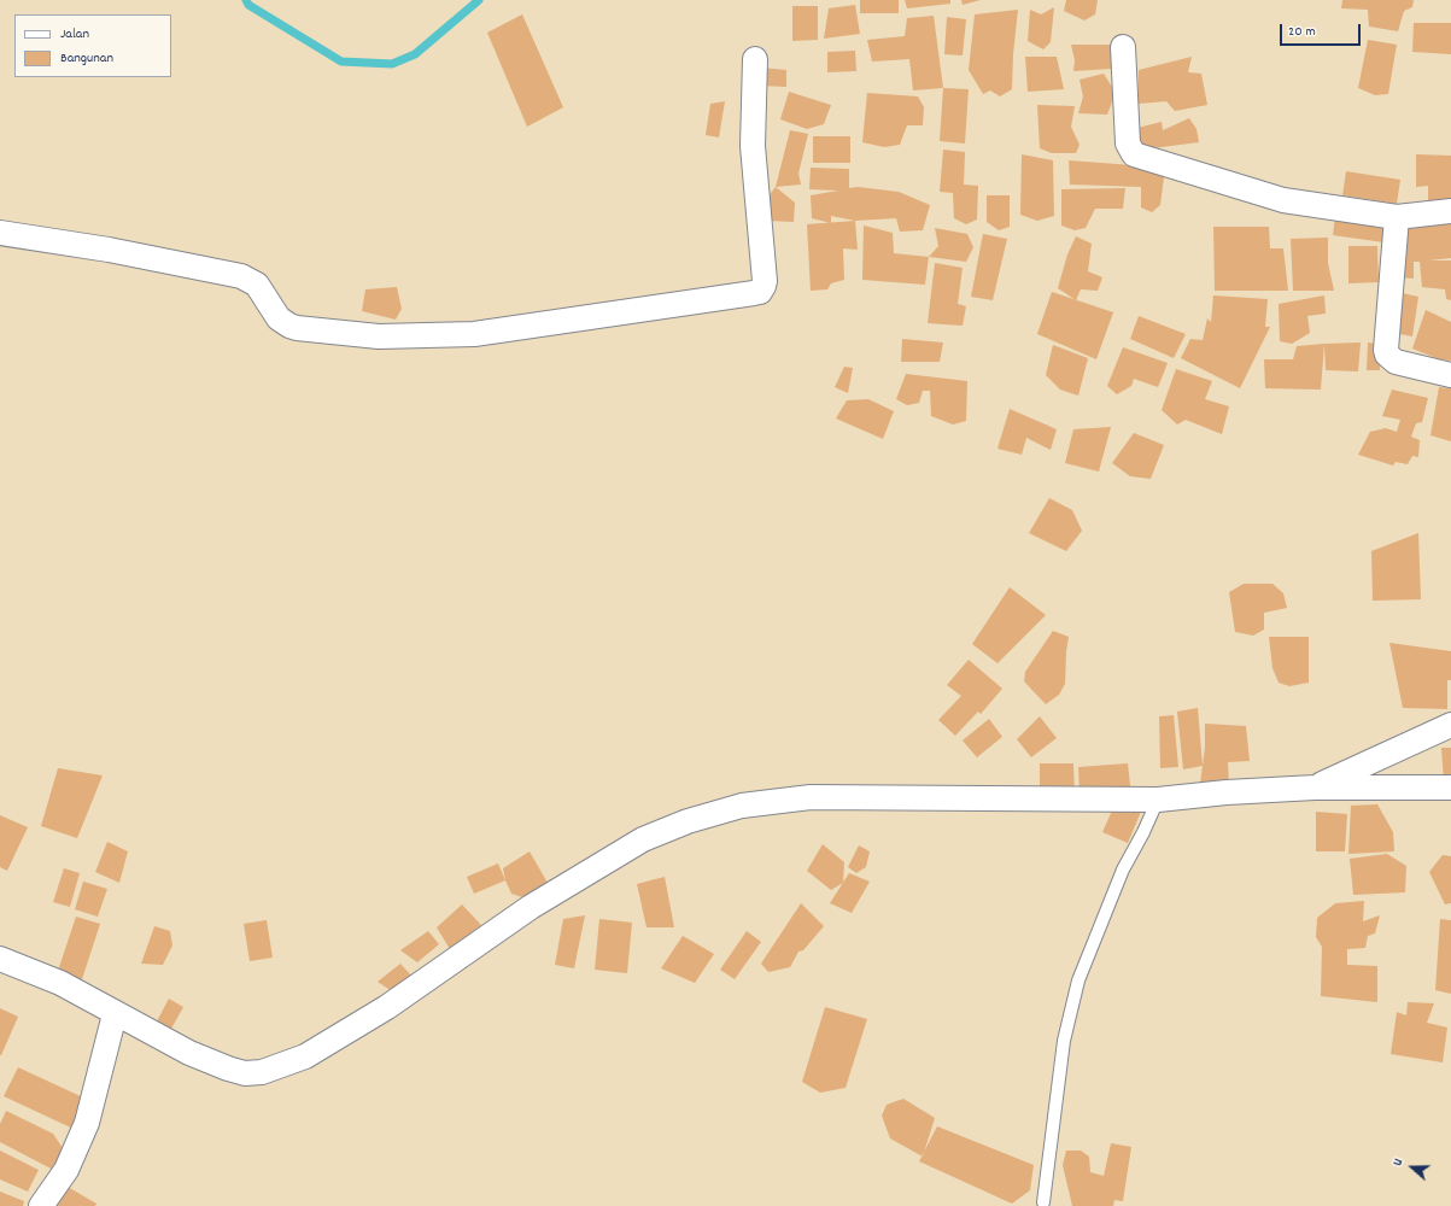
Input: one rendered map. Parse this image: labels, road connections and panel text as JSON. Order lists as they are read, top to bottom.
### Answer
{
  "legend": ["Jalan", "Bangunan"],
  "scale_bar": "20 m",
  "north": "left"
}
